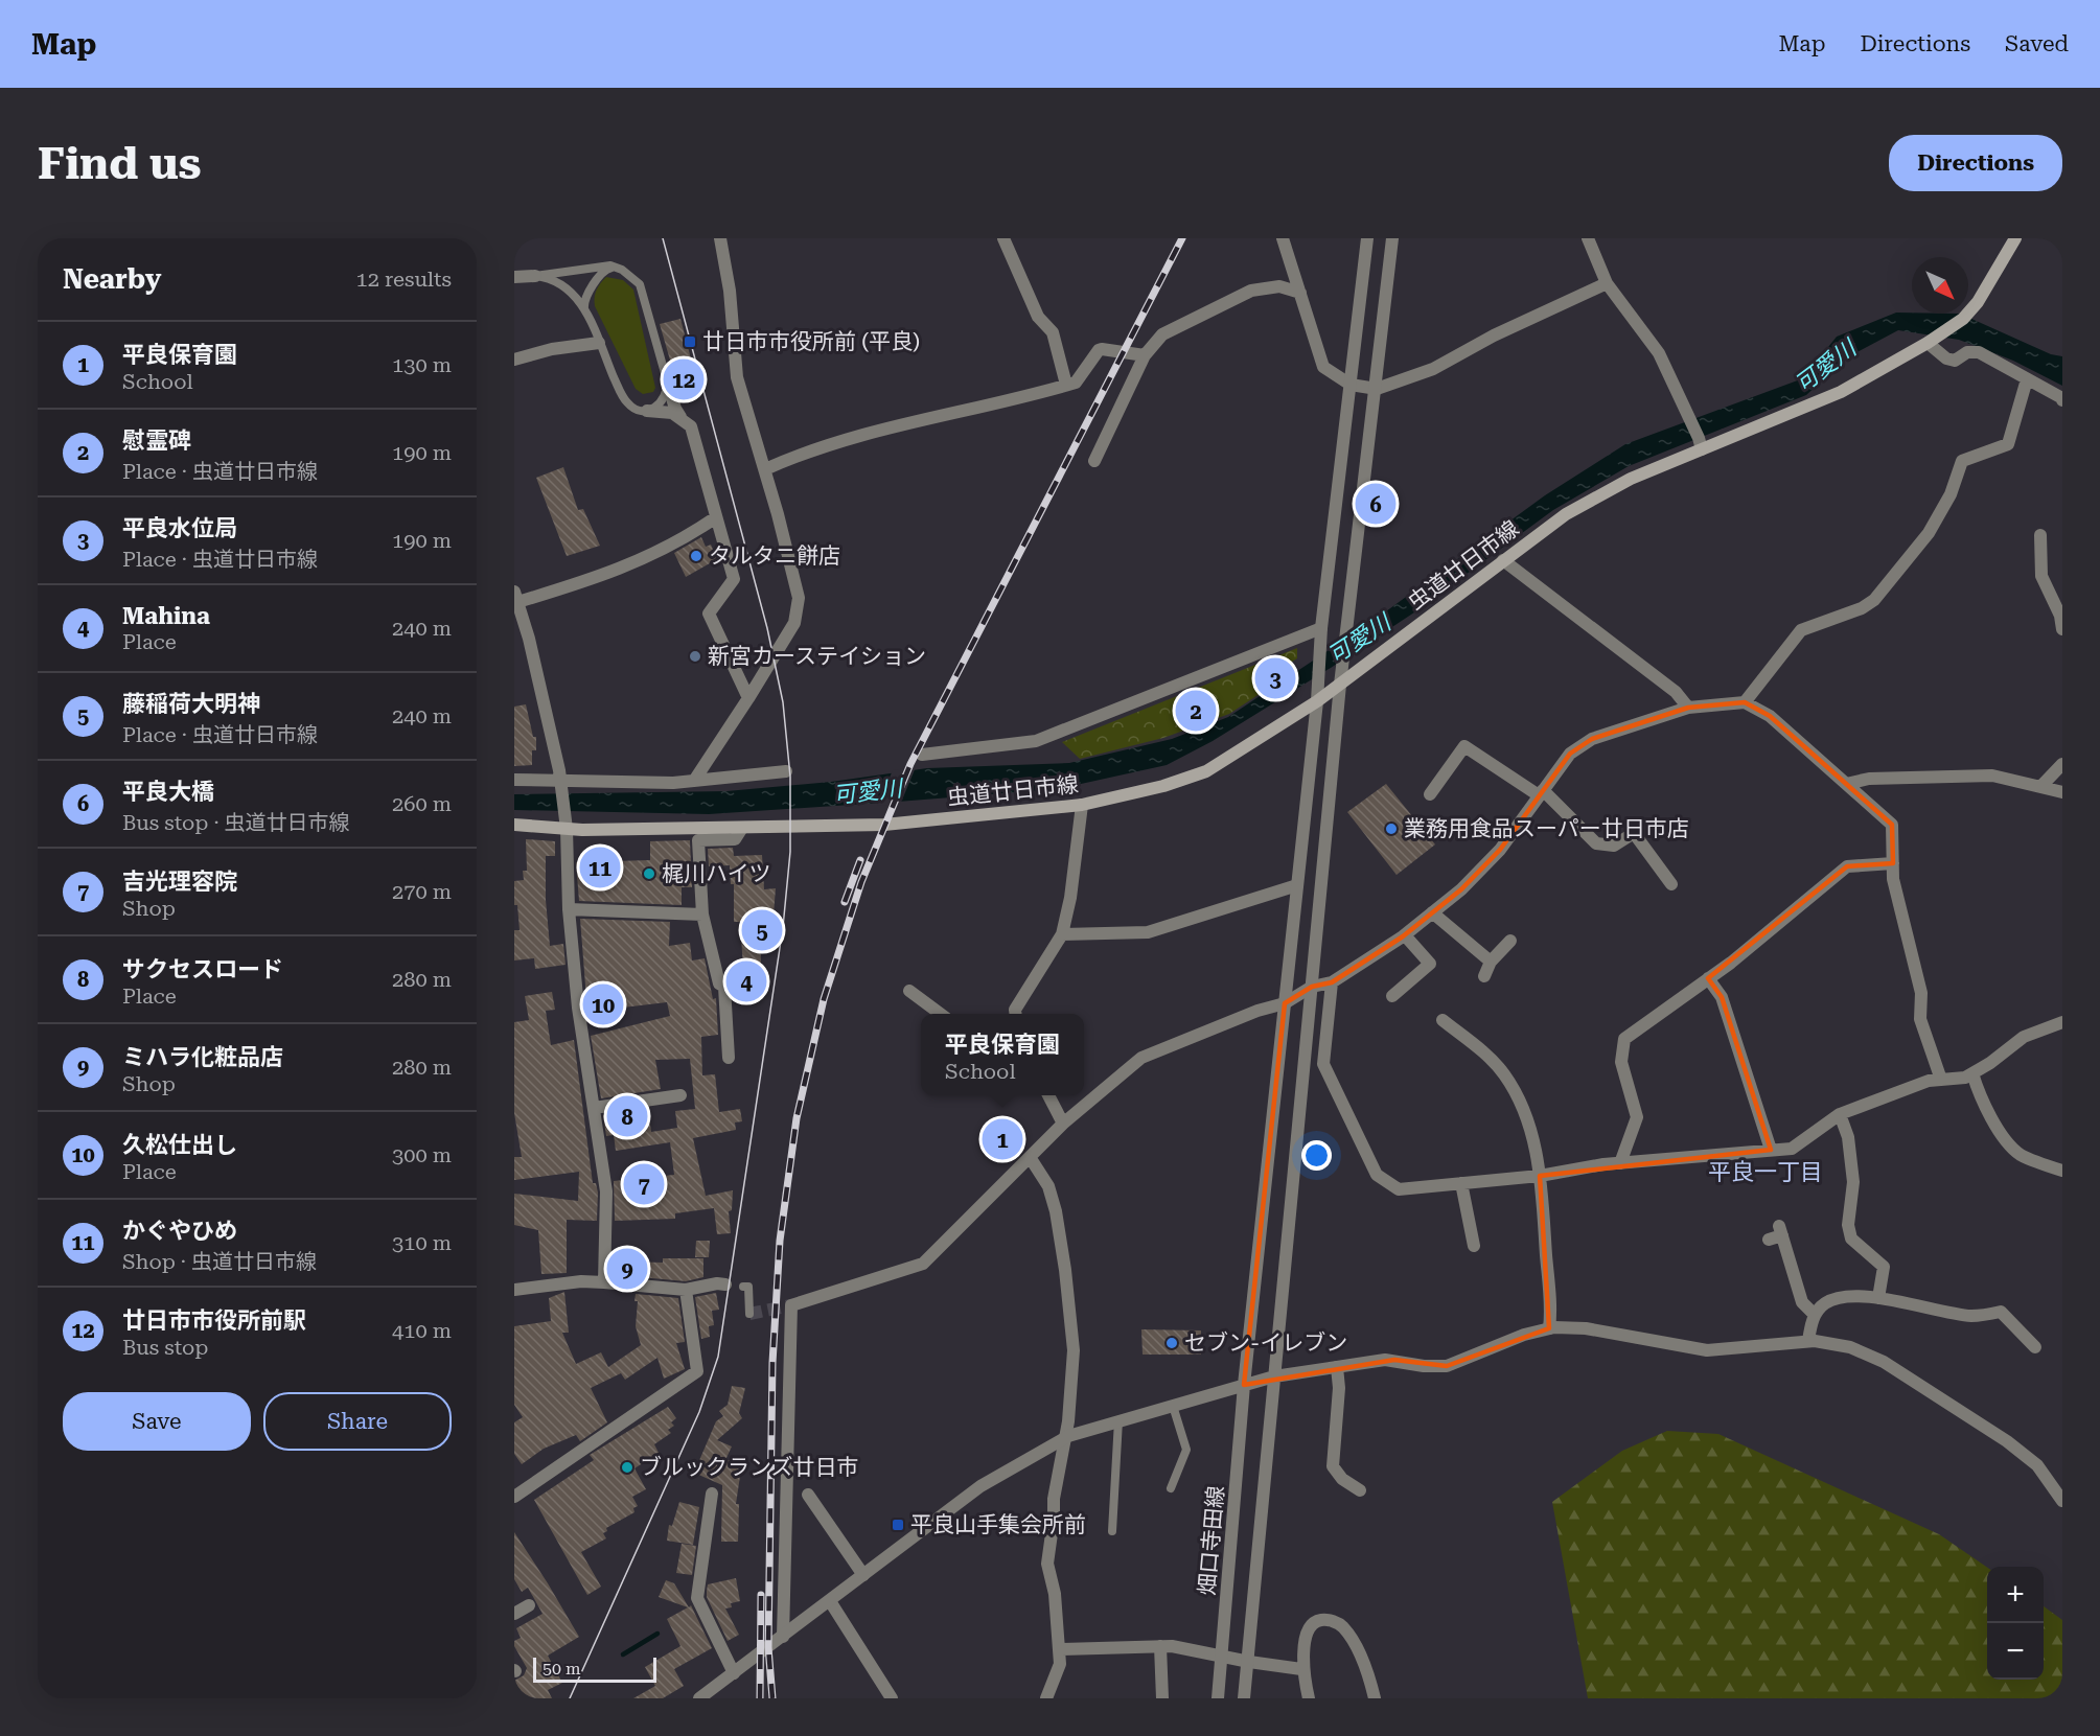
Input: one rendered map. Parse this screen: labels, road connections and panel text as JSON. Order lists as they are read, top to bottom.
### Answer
{
  "streets": {
    "main road": ["虫道廿日市線"],
    "street": ["畑口寺田線"]
  },
  "crossings": [
    ["虫道廿日市線", "畑口寺田線"]
  ],
  "districts": ["平良一丁目"],
  "water": ["可愛川"],
  "places": {
    "transit": ["廿日市市役所前 (平良)", "平良山手集会所前"],
    "other": [
      "タルタニ餅店",
      "新宮カーステイション",
      "業務用食品スーパー廿日市店",
      "梶川ハイツ",
      "セブン-イレブン",
      "ブルックランズ廿日市"
    ]
  },
  "scale_bar": "50 m",
  "north": "bottom right",
  "page": {
    "header": "Map",
    "nav": ["Map", "Directions", "Saved"],
    "buttons": [
      "Directions",
      ["Save", "Share"]
    ],
    "title": "Find us",
    "heading": ["Nearby", "12 results"],
    "list": [
      {
        "mark": "1",
        "name": "平良保育園",
        "note": "School",
        "value": "130 m"
      },
      {
        "mark": "2",
        "name": "慰霊碑",
        "note": "Place · 虫道廿日市線",
        "value": "190 m"
      },
      {
        "mark": "3",
        "name": "平良水位局",
        "note": "Place · 虫道廿日市線",
        "value": "190 m"
      },
      {
        "mark": "4",
        "name": "Mahina",
        "note": "Place",
        "value": "240 m"
      },
      {
        "mark": "5",
        "name": "藤稲荷大明神",
        "note": "Place · 虫道廿日市線",
        "value": "240 m"
      },
      {
        "mark": "6",
        "name": "平良大橋",
        "note": "Bus stop · 虫道廿日市線",
        "value": "260 m"
      },
      {
        "mark": "7",
        "name": "吉光理容院",
        "note": "Shop",
        "value": "270 m"
      },
      {
        "mark": "8",
        "name": "サクセスロード",
        "note": "Place",
        "value": "280 m"
      },
      {
        "mark": "9",
        "name": "ミハラ化粧品店",
        "note": "Shop",
        "value": "280 m"
      },
      {
        "mark": "10",
        "name": "久松仕出し",
        "note": "Place",
        "value": "300 m"
      },
      {
        "mark": "11",
        "name": "かぐやひめ",
        "note": "Shop · 虫道廿日市線",
        "value": "310 m"
      },
      {
        "mark": "12",
        "name": "廿日市市役所前駅",
        "note": "Bus stop",
        "value": "410 m"
      }
    ],
    "pins": [
      "12",
      "6",
      "3",
      "2",
      "11",
      "5",
      "4",
      "10",
      "8",
      "1",
      "7",
      "9"
    ],
    "popup": ["平良保育園", "School"],
    "map_buttons": ["+", "−"],
    "scale": "50 m"
  }
}
